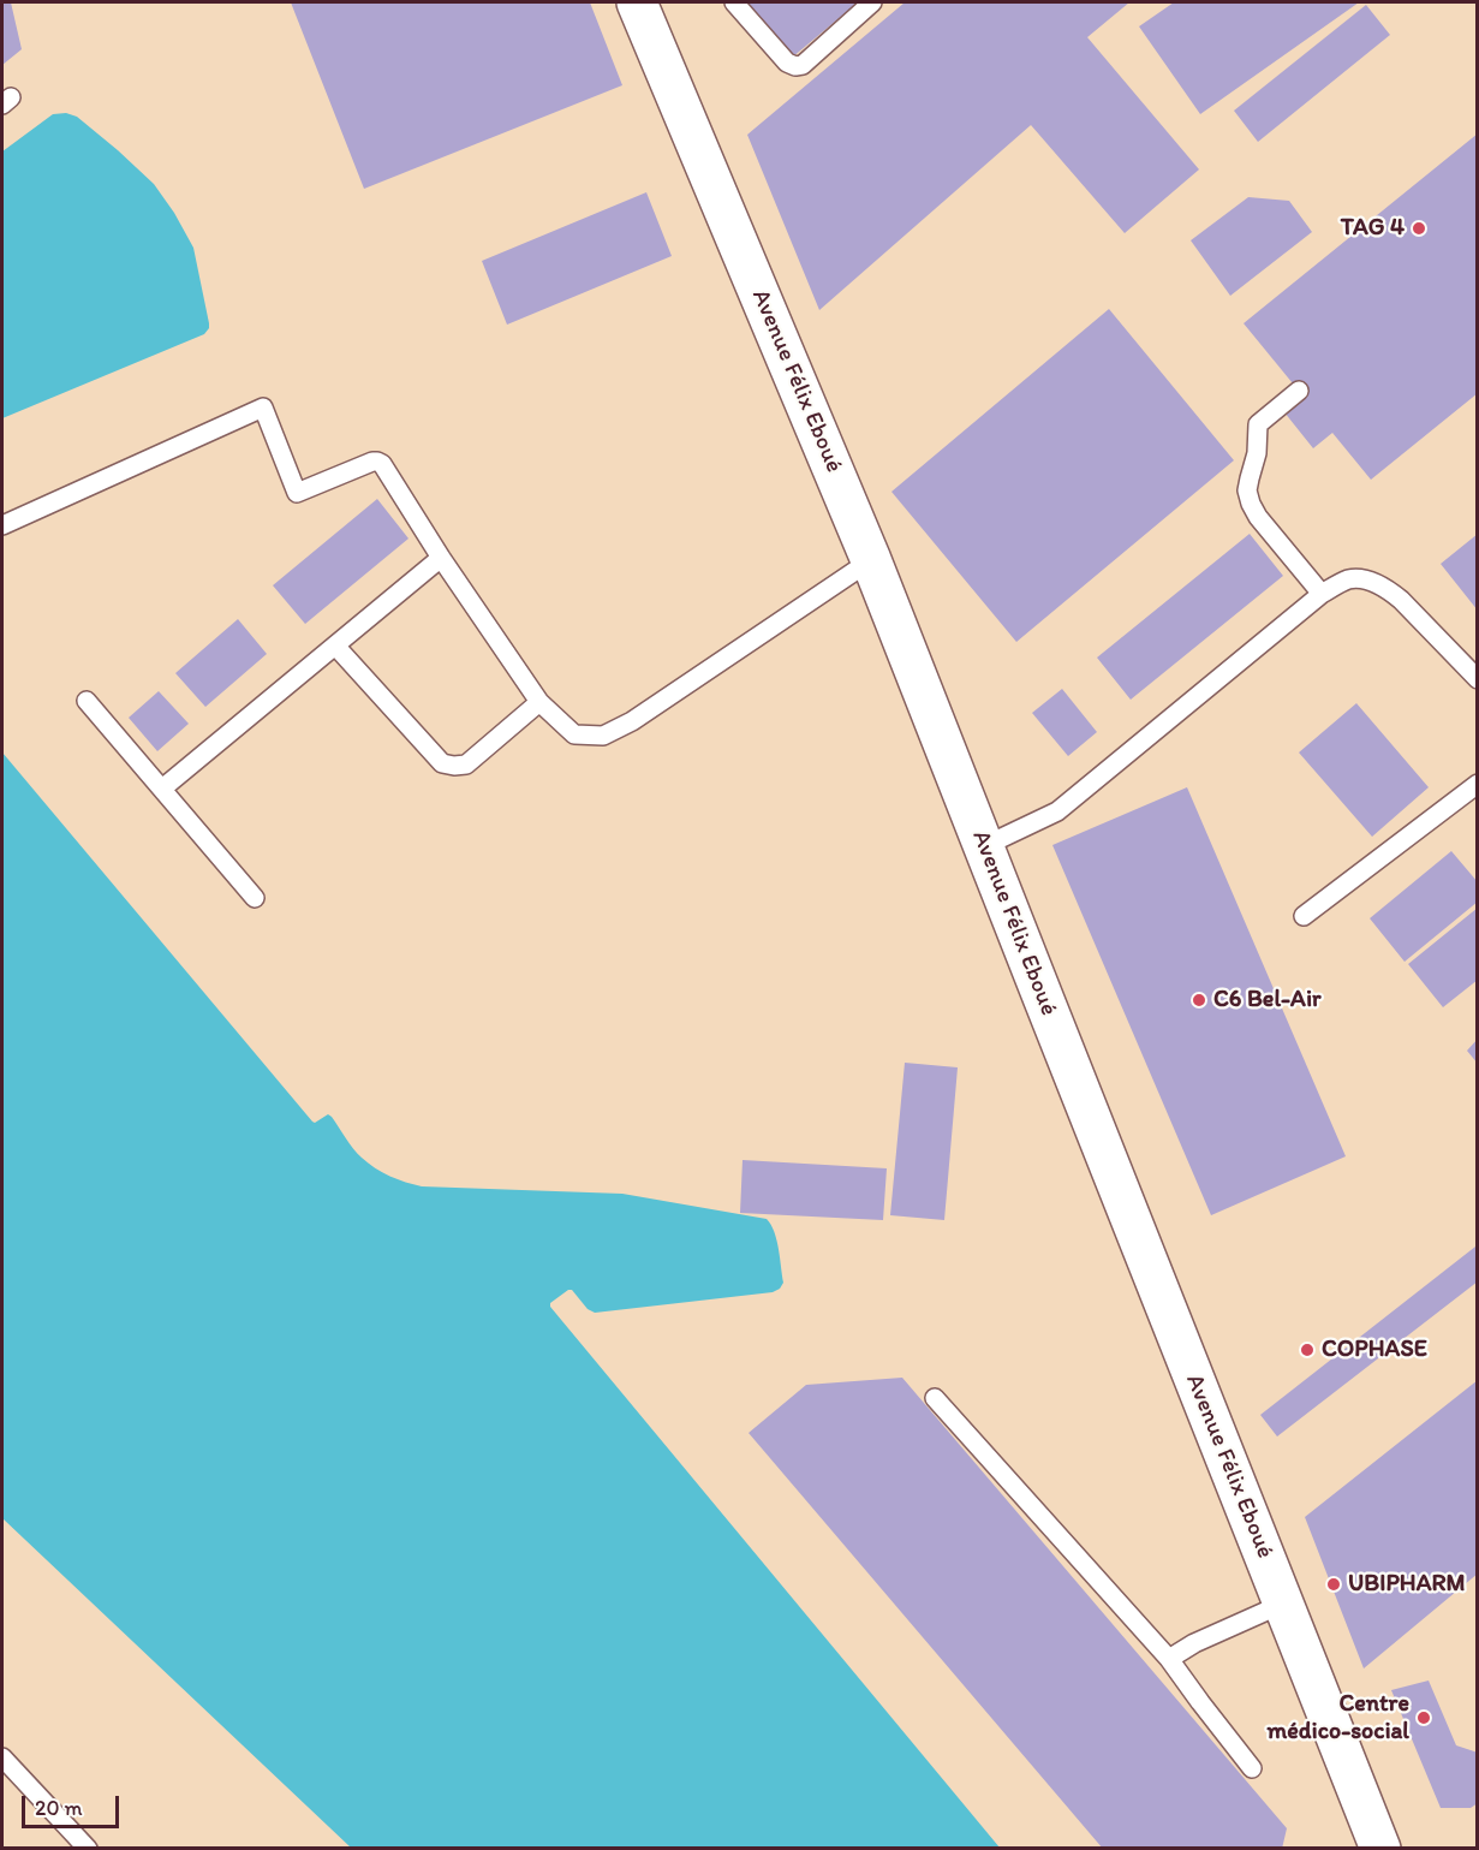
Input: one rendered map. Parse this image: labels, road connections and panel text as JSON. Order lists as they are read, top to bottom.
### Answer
{
  "streets": {
    "street": ["Avenue Félix Eboué"]
  },
  "places": [
    "TAG 4",
    "C6 Bel-Air",
    "COPHASE",
    "UBIPHARM",
    "Centre médico-social"
  ],
  "scale_bar": "20 m"
}
